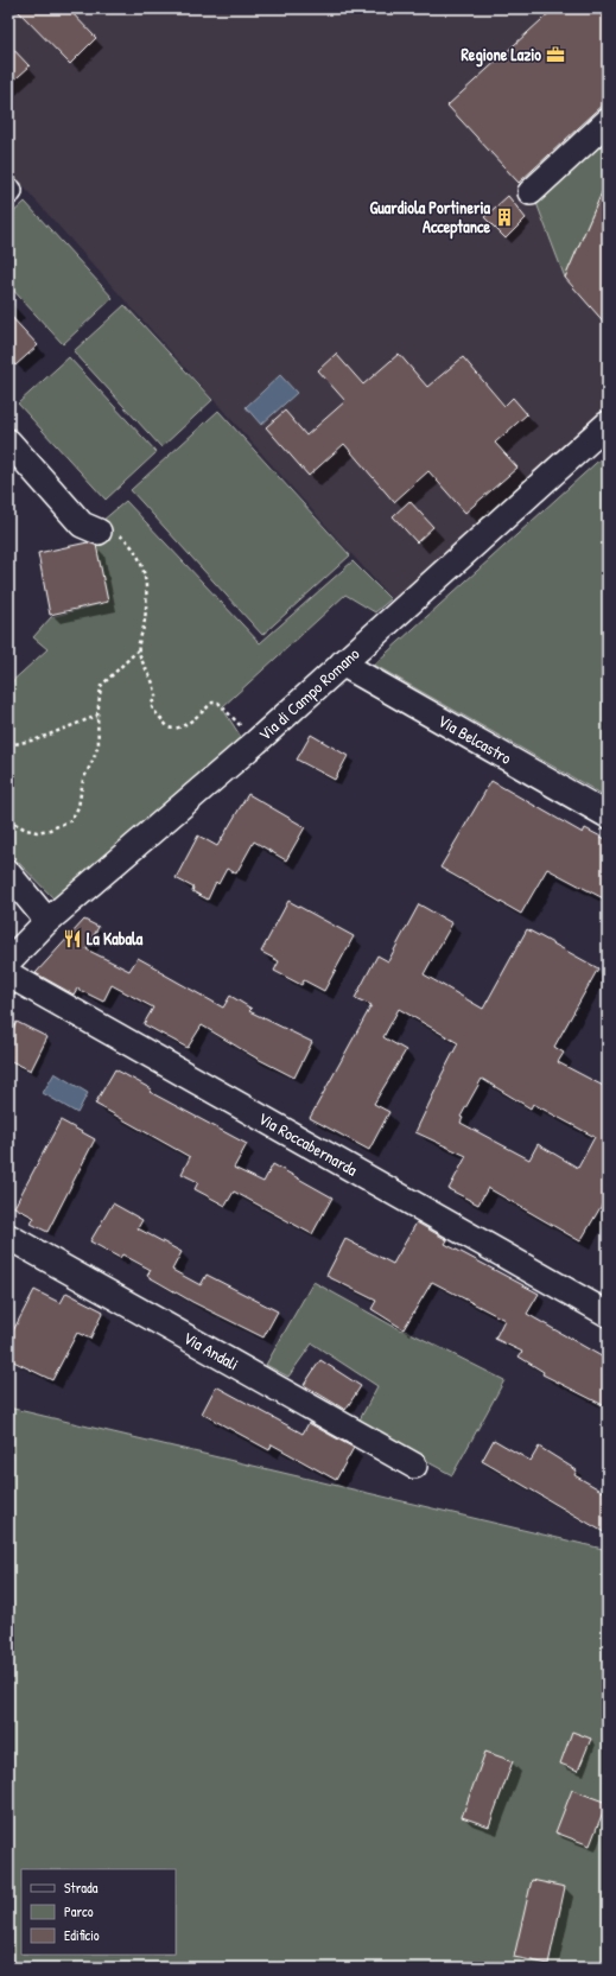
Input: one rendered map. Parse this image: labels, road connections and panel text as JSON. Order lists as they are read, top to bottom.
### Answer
{
  "streets": {
    "street": [
      "Via di Campo Romano",
      "Via Belcastro",
      "Via Roccabernarda",
      "Via Andali"
    ]
  },
  "crossings": [
    ["Via di Campo Romano", "Via Belcastro"]
  ],
  "places": {
    "office": ["Regione Lazio"],
    "building": ["Guardiola Portineria Acceptance"],
    "restaurant": ["La Kabala"]
  },
  "legend": ["Strada", "Parco", "Edificio"]
}
